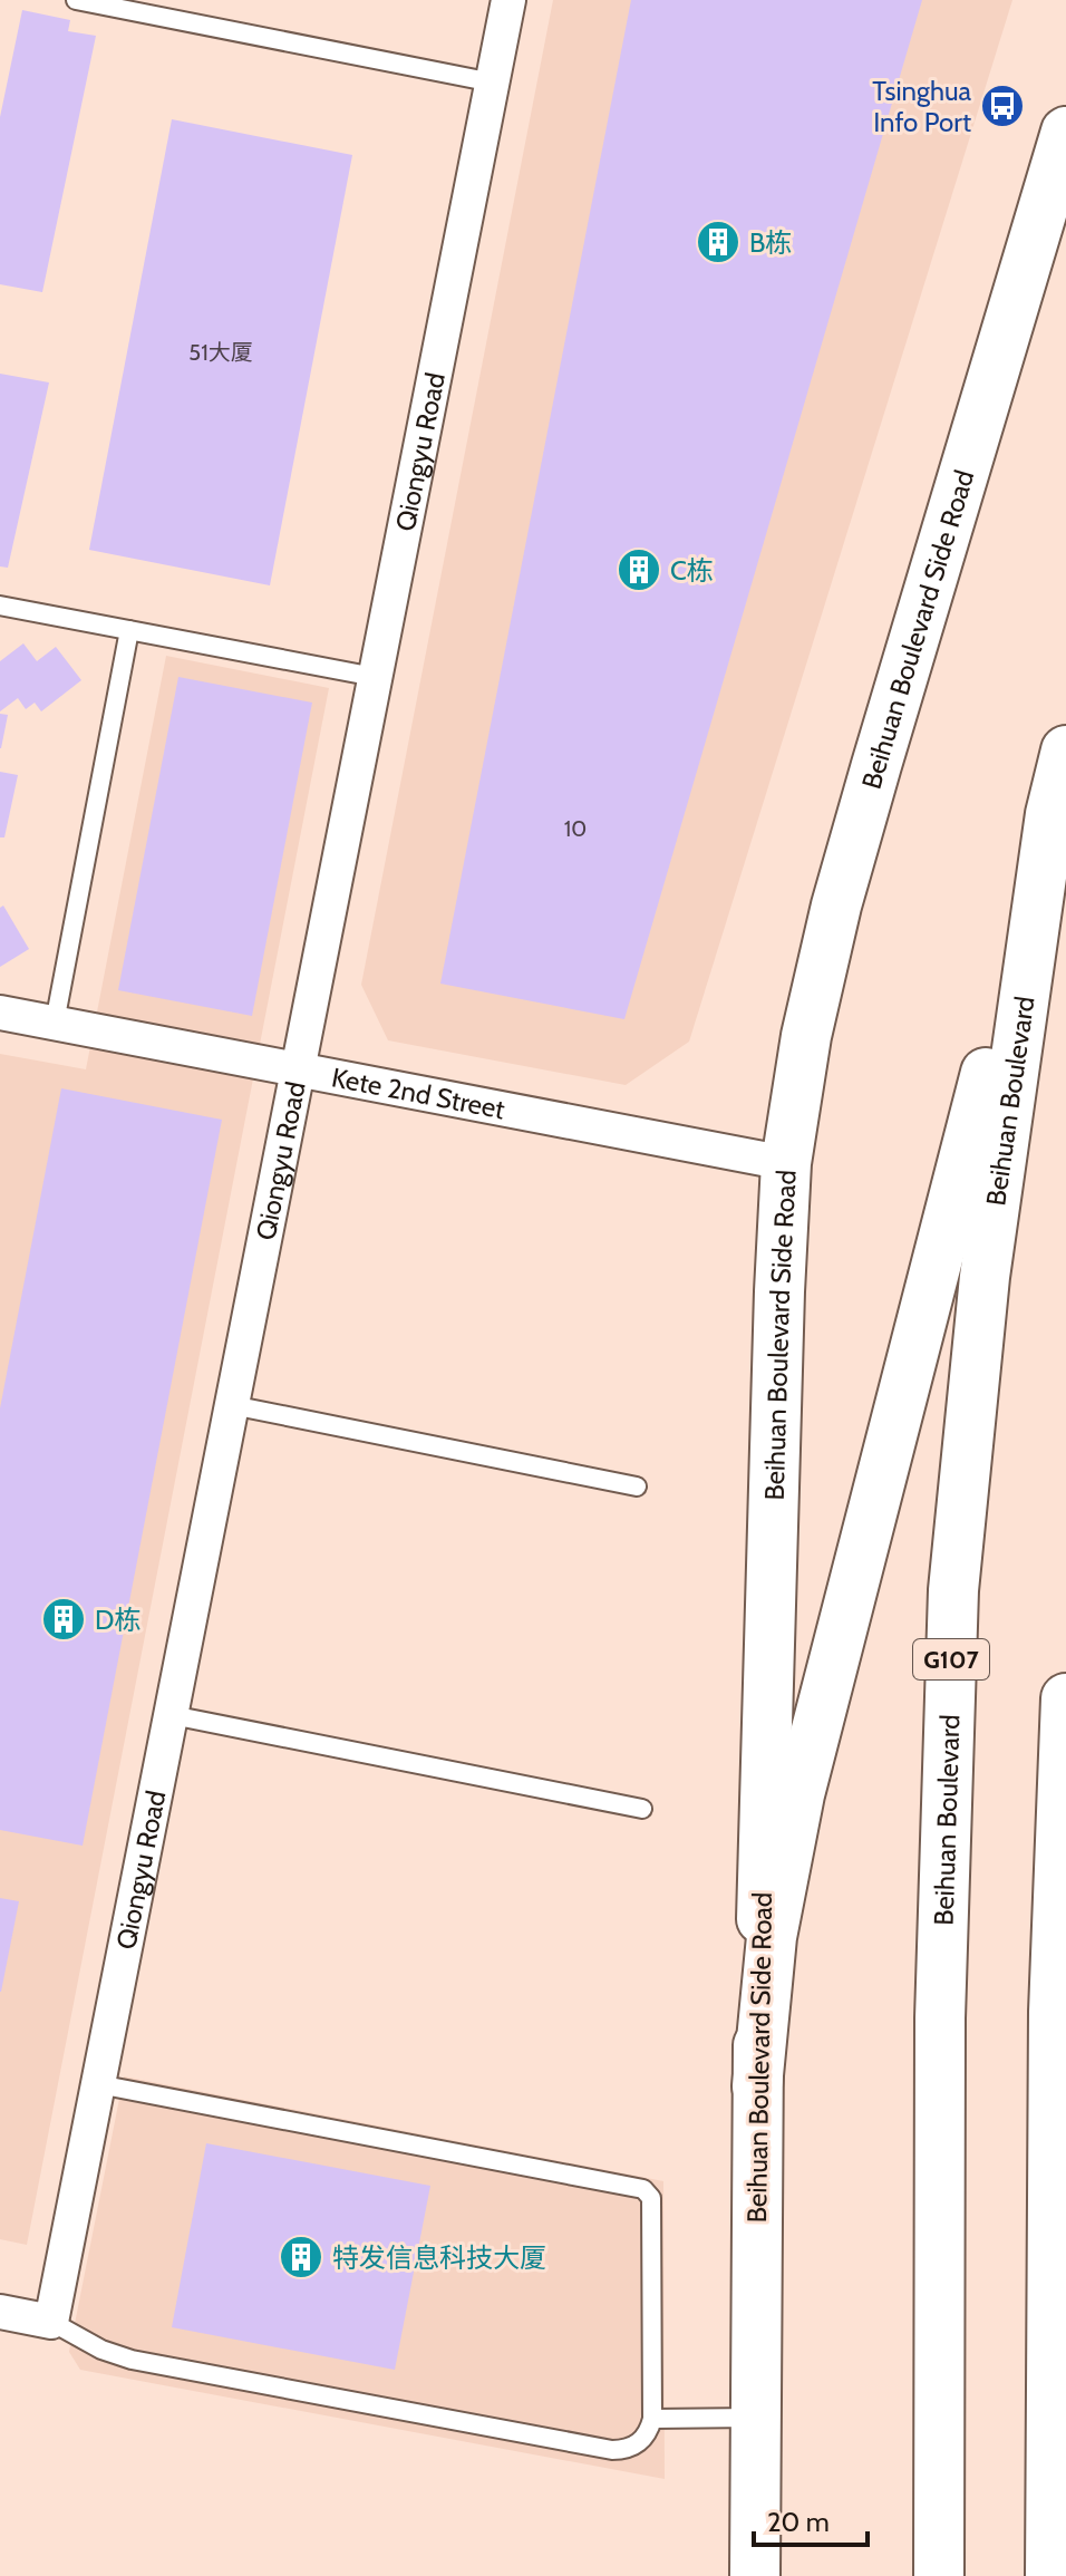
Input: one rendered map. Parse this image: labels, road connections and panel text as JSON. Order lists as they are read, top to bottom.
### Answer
{
  "streets": {
    "main road": ["Beihuan Boulevard Side Road", "Beihuan Boulevard", "G107"],
    "street": ["Qiongyu Road", "Kete 2nd Street"]
  },
  "crossings": [
    ["Qiongyu Road", "Kete 2nd Street"],
    ["Beihuan Boulevard Side Road", "Kete 2nd Street"]
  ],
  "places": {
    "bus stop": ["Tsinghua Info Port"],
    "building": [
      "B栋",
      "C栋",
      "D栋",
      "特发信息科技大厦"
    ]
  },
  "house_numbers": ["51大厦", "10"],
  "scale_bar": "20 m"
}
